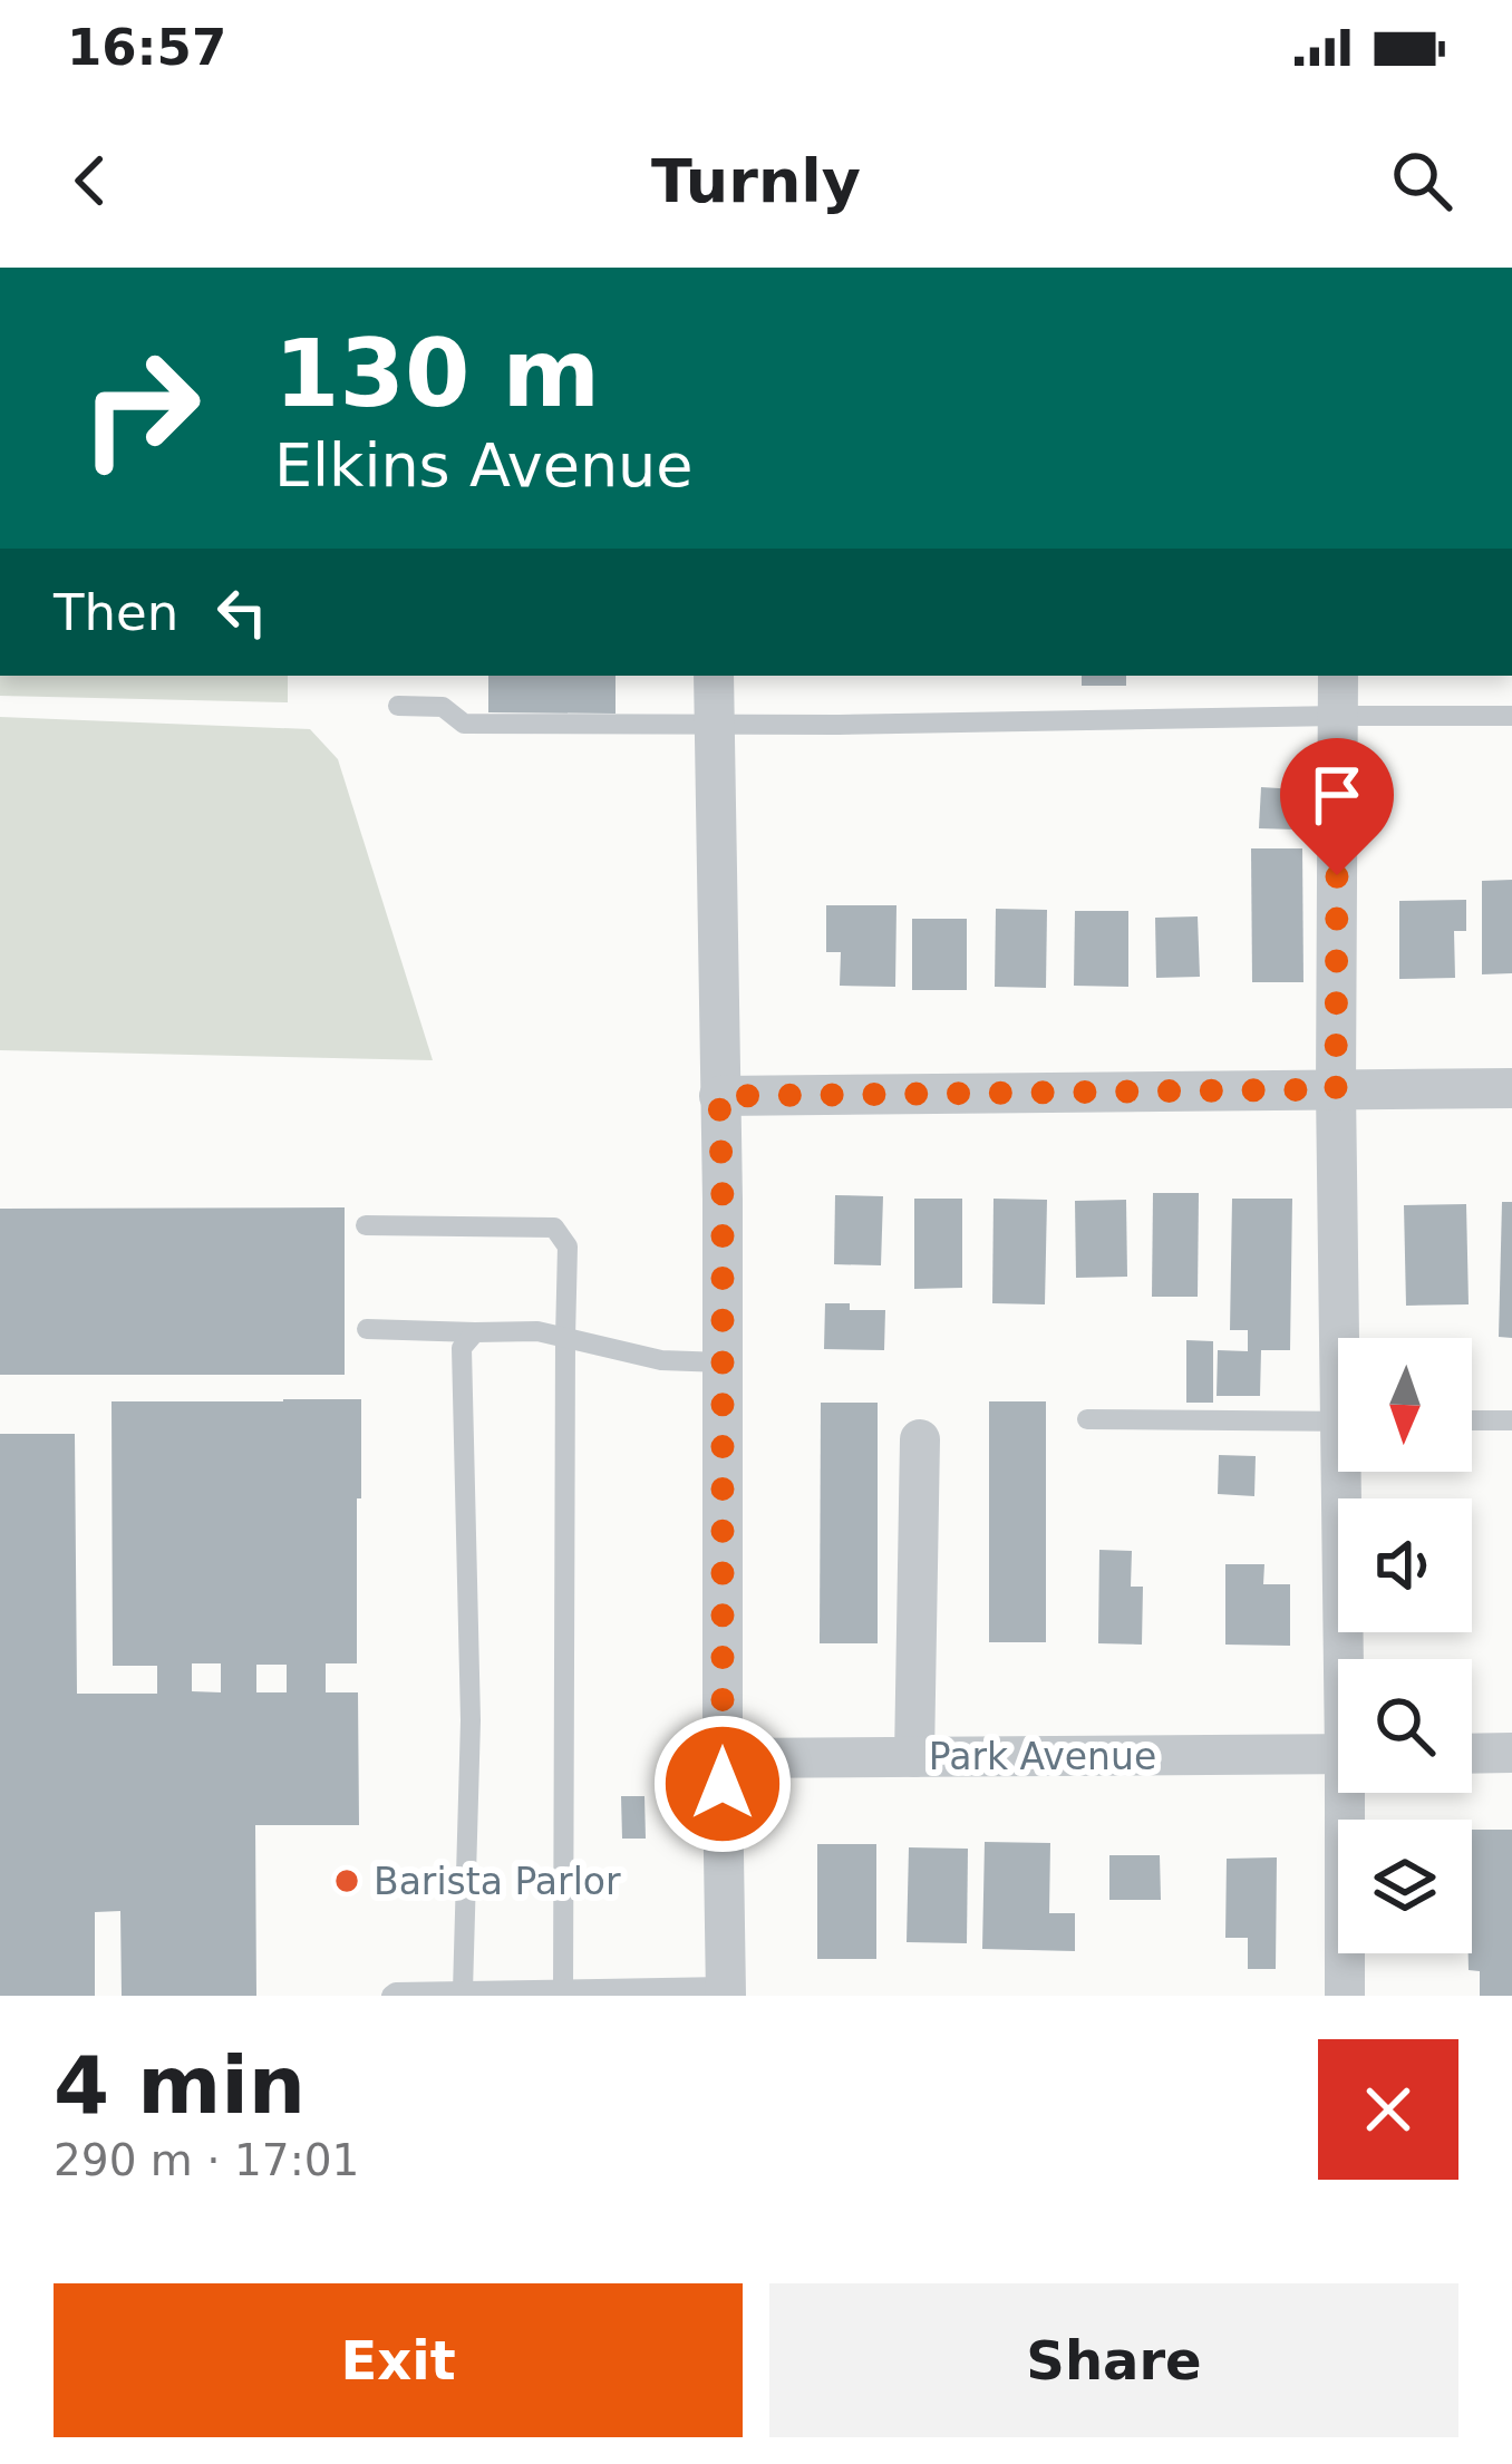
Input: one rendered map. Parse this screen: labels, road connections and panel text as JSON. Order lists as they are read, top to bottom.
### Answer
{
  "streets": {
    "street": ["Park Avenue"]
  },
  "places": ["Barista Parlor"],
  "north": "bottom",
  "page": {
    "status": "16:57",
    "header": "Turnly",
    "turn": ["130 m", "Elkins Avenue"],
    "then": "Then",
    "heading": ["4 min", "290 m · 17:01"],
    "buttons": ["Exit", "Share"]
  }
}
